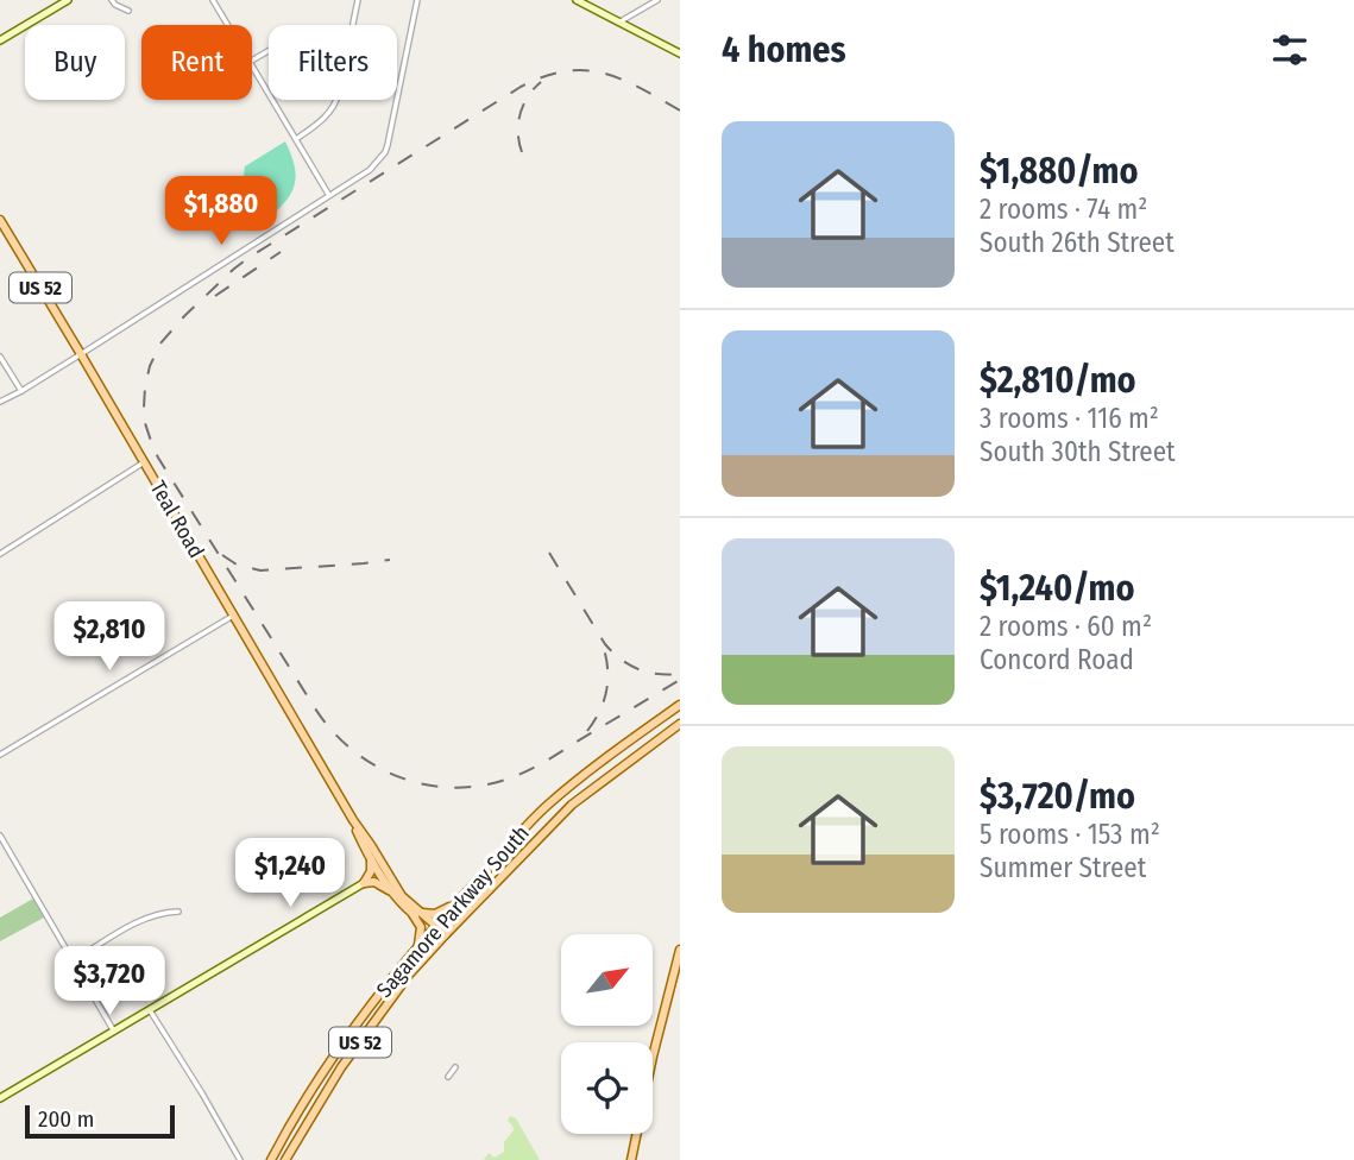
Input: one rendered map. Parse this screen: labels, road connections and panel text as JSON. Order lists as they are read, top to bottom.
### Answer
{
  "streets": {
    "main road": ["US 52", "Teal Road", "Sagamore Parkway South"]
  },
  "crossings": [
    ["US 52", "Teal Road"],
    ["US 52", "Sagamore Parkway South"],
    ["Teal Road", "Sagamore Parkway South"]
  ],
  "scale_bar": "200 m",
  "north": "top right",
  "page": {
    "heading": "4 homes",
    "chip": ["Buy", "Rent", "Filters"],
    "list": [
      {
        "name": "$1,880/mo",
        "note": "2 rooms · 74 m² · South 26th Street"
      },
      {
        "name": "$2,810/mo",
        "note": "3 rooms · 116 m² · South 30th Street"
      },
      {
        "name": "$1,240/mo",
        "note": "2 rooms · 60 m² · Concord Road"
      },
      {
        "name": "$3,720/mo",
        "note": "5 rooms · 153 m² · Summer Street"
      }
    ],
    "price": [
      "$1,880",
      "$2,810",
      "$1,240",
      "$3,720"
    ],
    "scale": "200 m"
  }
}
